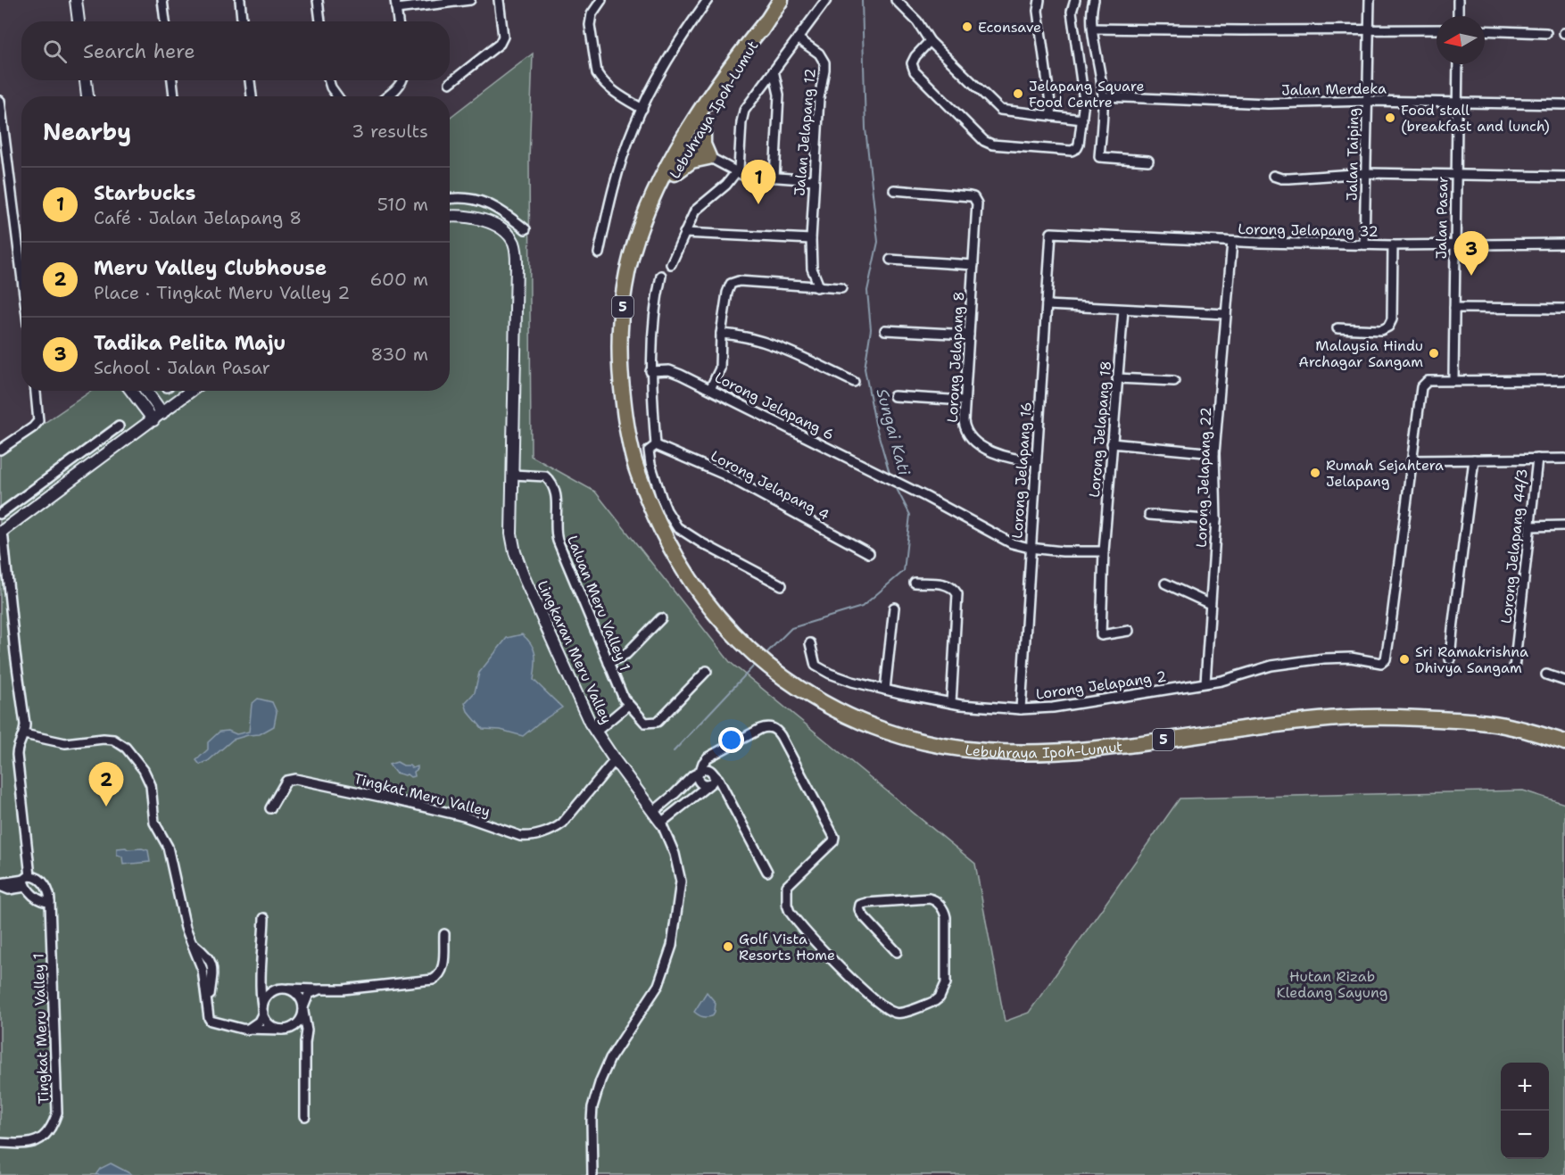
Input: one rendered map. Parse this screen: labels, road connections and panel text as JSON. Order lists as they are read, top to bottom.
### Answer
{
  "streets": {
    "highway": ["Lebuhraya Ipoh-Lumut", "5"],
    "street": [
      "Jalan Merdeka",
      "Jalan Jelapang 12",
      "Jalan Taiping",
      "Jalan Pasar",
      "Lorong Jelapang 32",
      "Lorong Jelapang 8",
      "Lorong Jelapang 6",
      "Lorong Jelapang 18",
      "Lorong Jelapang 16",
      "Lorong Jelapang 22",
      "Lorong Jelapang 4",
      "Lorong Jelapang 44/3",
      "Laluan Meru Valley 1",
      "Lingkaran Meru Valley",
      "Lorong Jelapang 2",
      "Tingkat Meru Valley",
      "Tingkat Meru Valley 1"
    ]
  },
  "crossings": [
    ["Jalan Merdeka", "Jalan Taiping"],
    ["Jalan Merdeka", "Jalan Pasar"],
    ["Jalan Taiping", "Lorong Jelapang 32"],
    ["Jalan Pasar", "Lorong Jelapang 32"],
    ["Lorong Jelapang 32", "Lorong Jelapang 16"],
    ["Lorong Jelapang 32", "Lorong Jelapang 22"],
    ["Lorong Jelapang 8", "Lorong Jelapang 16"],
    ["Lorong Jelapang 6", "Lorong Jelapang 16"],
    ["Lorong Jelapang 16", "Lorong Jelapang 2"],
    ["Lorong Jelapang 22", "Lorong Jelapang 2"],
    ["Laluan Meru Valley 1", "Lingkaran Meru Valley"],
    ["Lingkaran Meru Valley", "Tingkat Meru Valley"]
  ],
  "water": ["Sungai Kati"],
  "parks": ["Hutan Rizab Kledang Sayung"],
  "places": [
    "Econsave",
    "Jelapang Square Food Centre",
    "Food stall (breakfast and lunch)",
    "Malaysia Hindu Archagar Sangam",
    "Rumah Sejahtera Jelapang",
    "Sri Ramakrishna Dhivya Sangam",
    "Golf Vista Resorts Home"
  ],
  "north": "left",
  "page": {
    "search": "Search here",
    "heading": ["Nearby", "3 results"],
    "pins": ["1", "3", "2"],
    "list": [
      {
        "mark": "1",
        "name": "Starbucks",
        "note": "Café · Jalan Jelapang 8",
        "value": "510 m"
      },
      {
        "mark": "2",
        "name": "Meru Valley Clubhouse",
        "note": "Place · Tingkat Meru Valley 2",
        "value": "600 m"
      },
      {
        "mark": "3",
        "name": "Tadika Pelita Maju",
        "note": "School · Jalan Pasar",
        "value": "830 m"
      }
    ],
    "map_buttons": ["+", "−"]
  }
}
